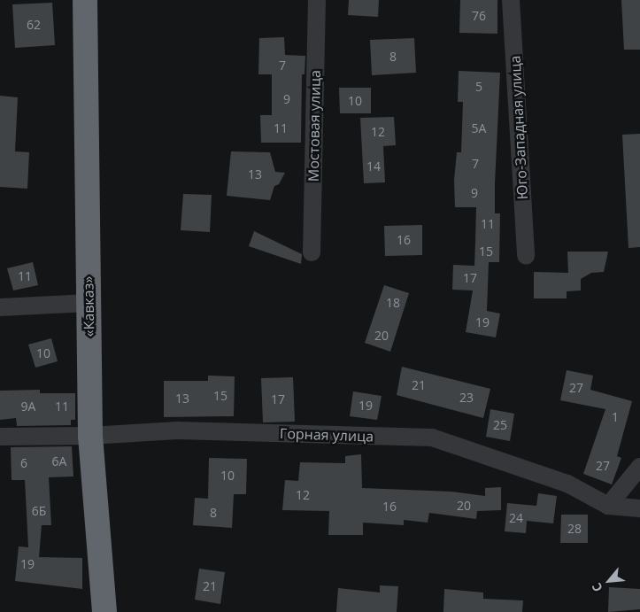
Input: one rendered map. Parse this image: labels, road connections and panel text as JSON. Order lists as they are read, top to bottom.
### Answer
{
  "streets": {
    "highway": ["«Кавказ»"],
    "street": ["Мостовая улица", "Юго-Западная улица", "Горная улица"]
  },
  "crossings": [
    ["«Кавказ»", "Горная улица"]
  ],
  "house_numbers": [
    "76",
    "62",
    "8",
    "7",
    "5",
    "9",
    "10",
    "11",
    "5А",
    "12",
    "7",
    "14",
    "13",
    "9",
    "11",
    "16",
    "15",
    "11",
    "17",
    "18",
    "19",
    "20",
    "10",
    "21",
    "27",
    "15",
    "23",
    "13",
    "17",
    "19",
    "9А",
    "11",
    "1",
    "25",
    "6А",
    "6",
    "27",
    "10",
    "12",
    "20",
    "16",
    "6Б",
    "8",
    "24",
    "28",
    "19",
    "21"
  ],
  "north": "bottom left"
}
